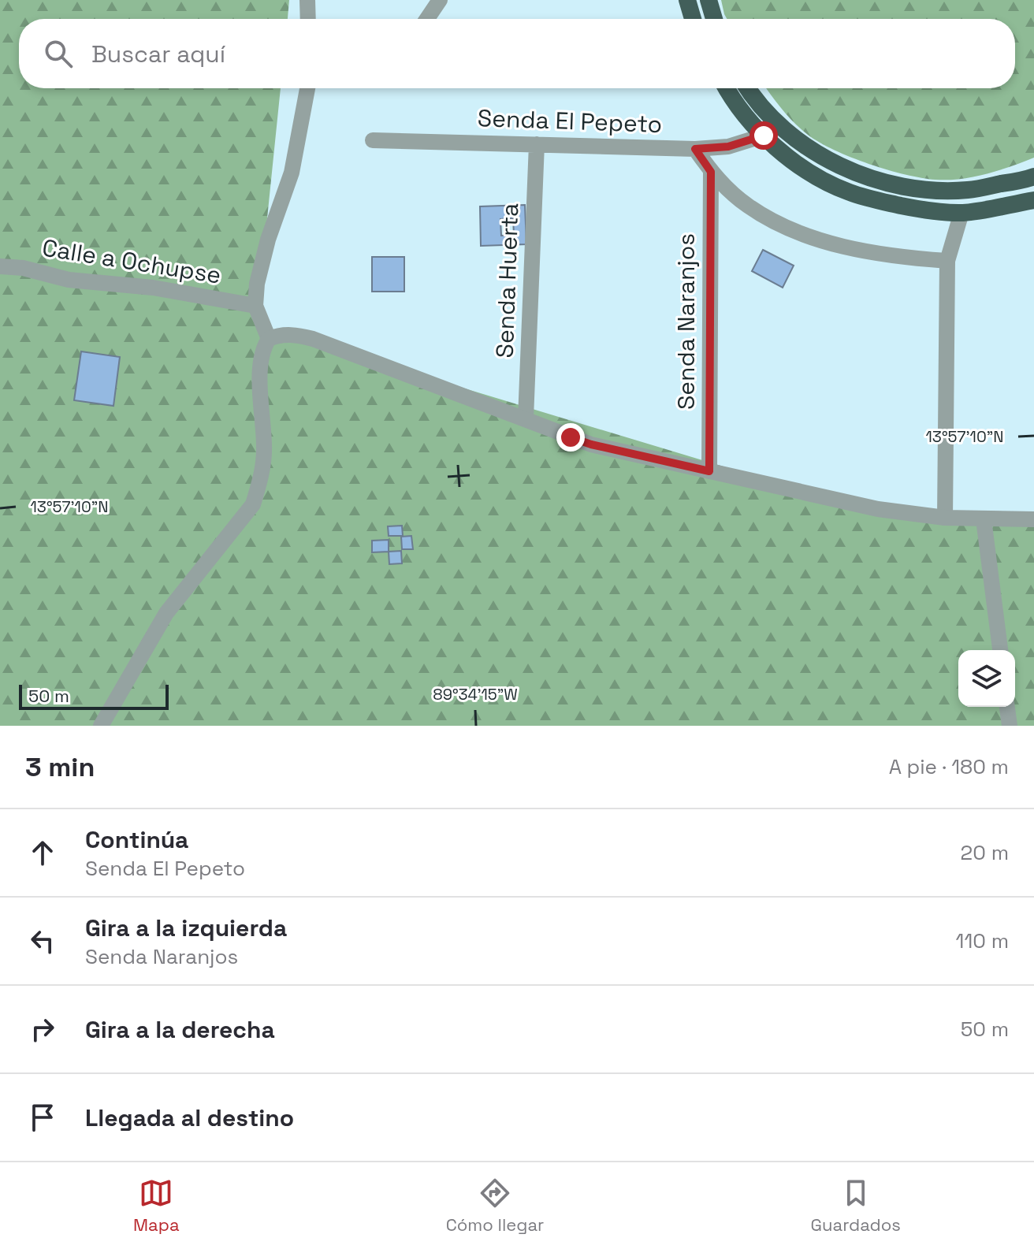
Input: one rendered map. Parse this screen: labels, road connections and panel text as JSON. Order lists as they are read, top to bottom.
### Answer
{
  "streets": {
    "street": [
      "Senda El Pepeto",
      "Calle a Ochupse",
      "Senda Huerta",
      "Senda Naranjos"
    ]
  },
  "crossings": [
    ["Senda El Pepeto", "Senda Huerta"]
  ],
  "scale_bar": "50 m",
  "page": {
    "search": "Buscar aquí",
    "scale": "50 m",
    "heading": ["3 min", "A pie · 180 m"],
    "list": [
      ["Continúa", "Senda El Pepeto", "20 m"],
      ["Gira a la izquierda", "Senda Naranjos", "110 m"],
      ["Gira a la derecha", "50 m"],
      "Llegada al destino"
    ],
    "nav": ["Mapa", "Cómo llegar", "Guardados"]
  },
  "coordinates": ["13°57'10\"N", "89°34'15\"W"]
}
